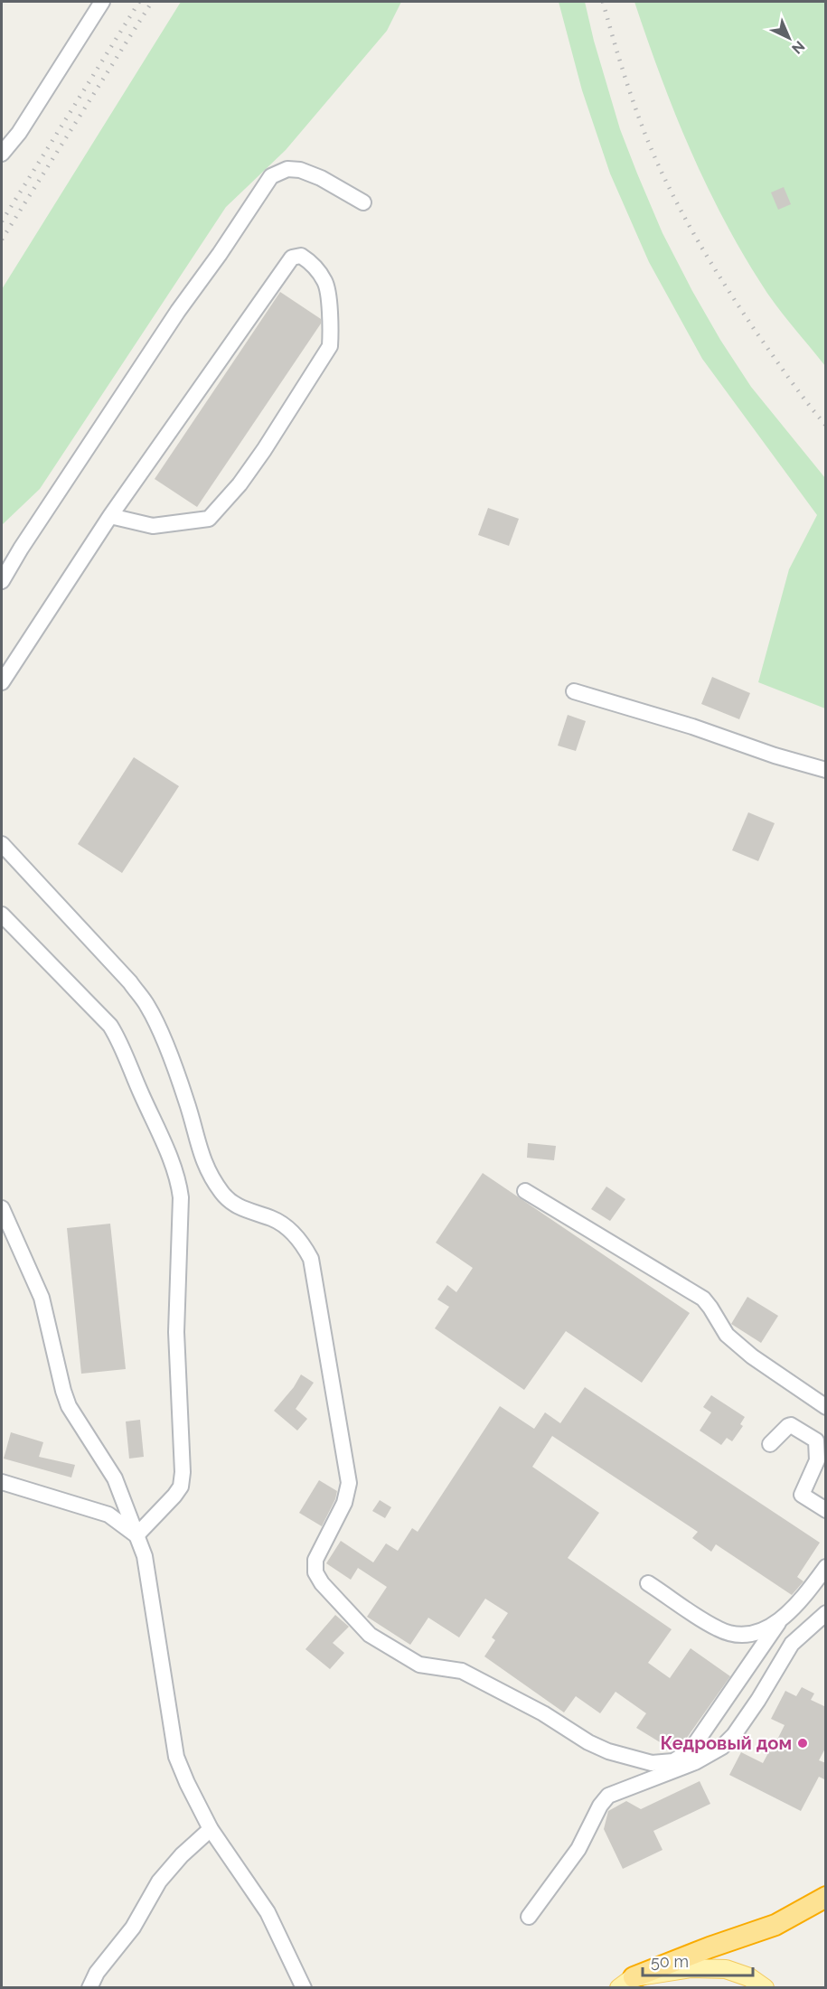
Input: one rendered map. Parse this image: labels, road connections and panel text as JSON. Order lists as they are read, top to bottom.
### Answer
{
  "places": ["Кедровый дом"],
  "scale_bar": "50 m",
  "north": "bottom right"
}
